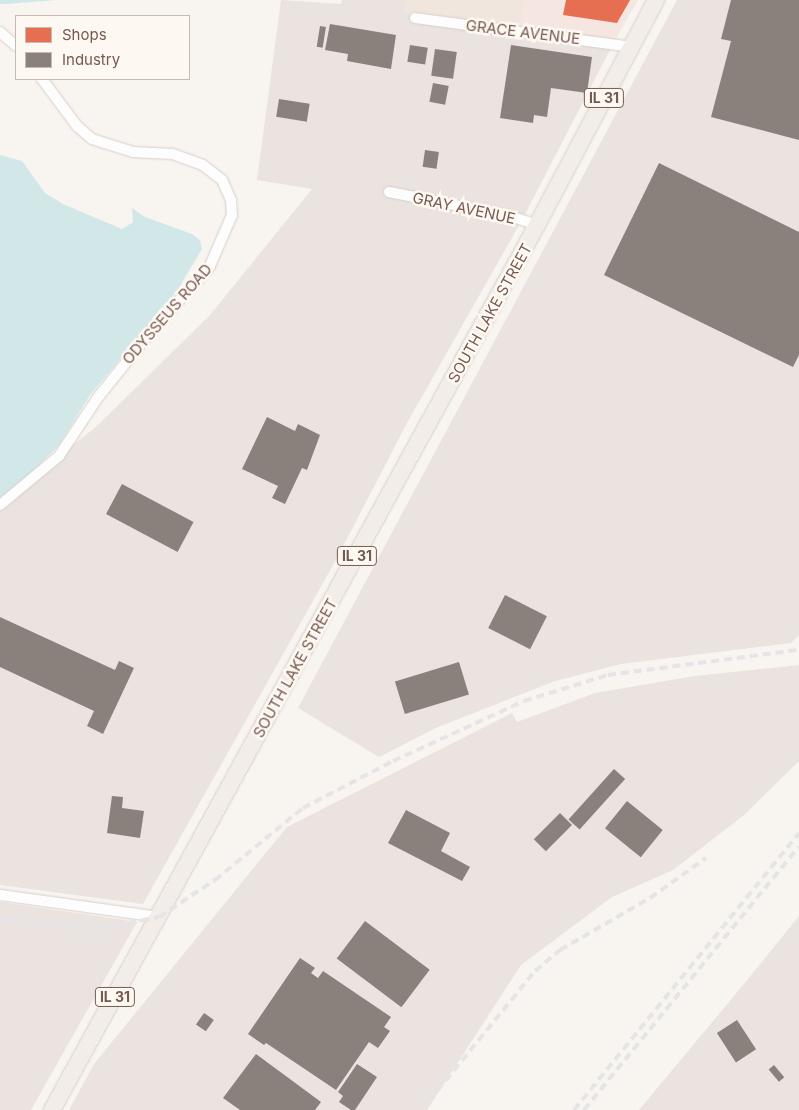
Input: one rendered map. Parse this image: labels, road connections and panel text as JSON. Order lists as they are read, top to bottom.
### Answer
{
  "streets": {
    "main road": ["IL 31", "SOUTH LAKE STREET"],
    "street": ["GRACE AVENUE", "GRAY AVENUE", "ODYSSEUS ROAD"]
  },
  "crossings": [
    ["GRACE AVENUE", "IL 31"],
    ["IL 31", "GRAY AVENUE"],
    ["IL 31", "SOUTH LAKE STREET"],
    ["GRAY AVENUE", "SOUTH LAKE STREET"]
  ],
  "legend": ["Shops", "Industry"]
}
